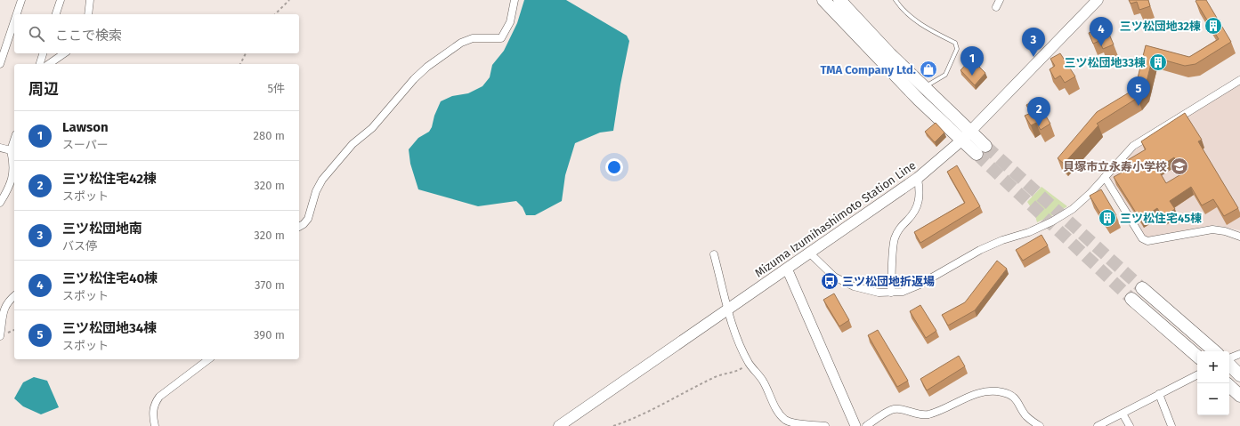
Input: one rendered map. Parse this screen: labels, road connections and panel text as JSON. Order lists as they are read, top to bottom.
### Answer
{
  "streets": {
    "main road": ["Mizuma Izumihashimoto Station Line"]
  },
  "places": {
    "building": ["三ツ松団地32棟", "三ツ松団地33棟", "三ツ松住宅45棟"],
    "shop": ["TMA Company Ltd."],
    "school or university": ["貝塚市立永寿小学校"],
    "bus stop": ["三ツ松団地折返場"]
  },
  "page": {
    "search": "ここで検索",
    "pins": [
      "4",
      "3",
      "1",
      "5",
      "2"
    ],
    "heading": ["周辺", "5件"],
    "list": [
      {
        "mark": "1",
        "name": "Lawson",
        "note": "スーパー",
        "value": "280 m"
      },
      {
        "mark": "2",
        "name": "三ツ松住宅42棟",
        "note": "スポット",
        "value": "320 m"
      },
      {
        "mark": "3",
        "name": "三ツ松団地南",
        "note": "バス停",
        "value": "320 m"
      },
      {
        "mark": "4",
        "name": "三ツ松住宅40棟",
        "note": "スポット",
        "value": "370 m"
      },
      {
        "mark": "5",
        "name": "三ツ松団地34棟",
        "note": "スポット",
        "value": "390 m"
      }
    ],
    "map_buttons": ["+", "−"]
  }
}
